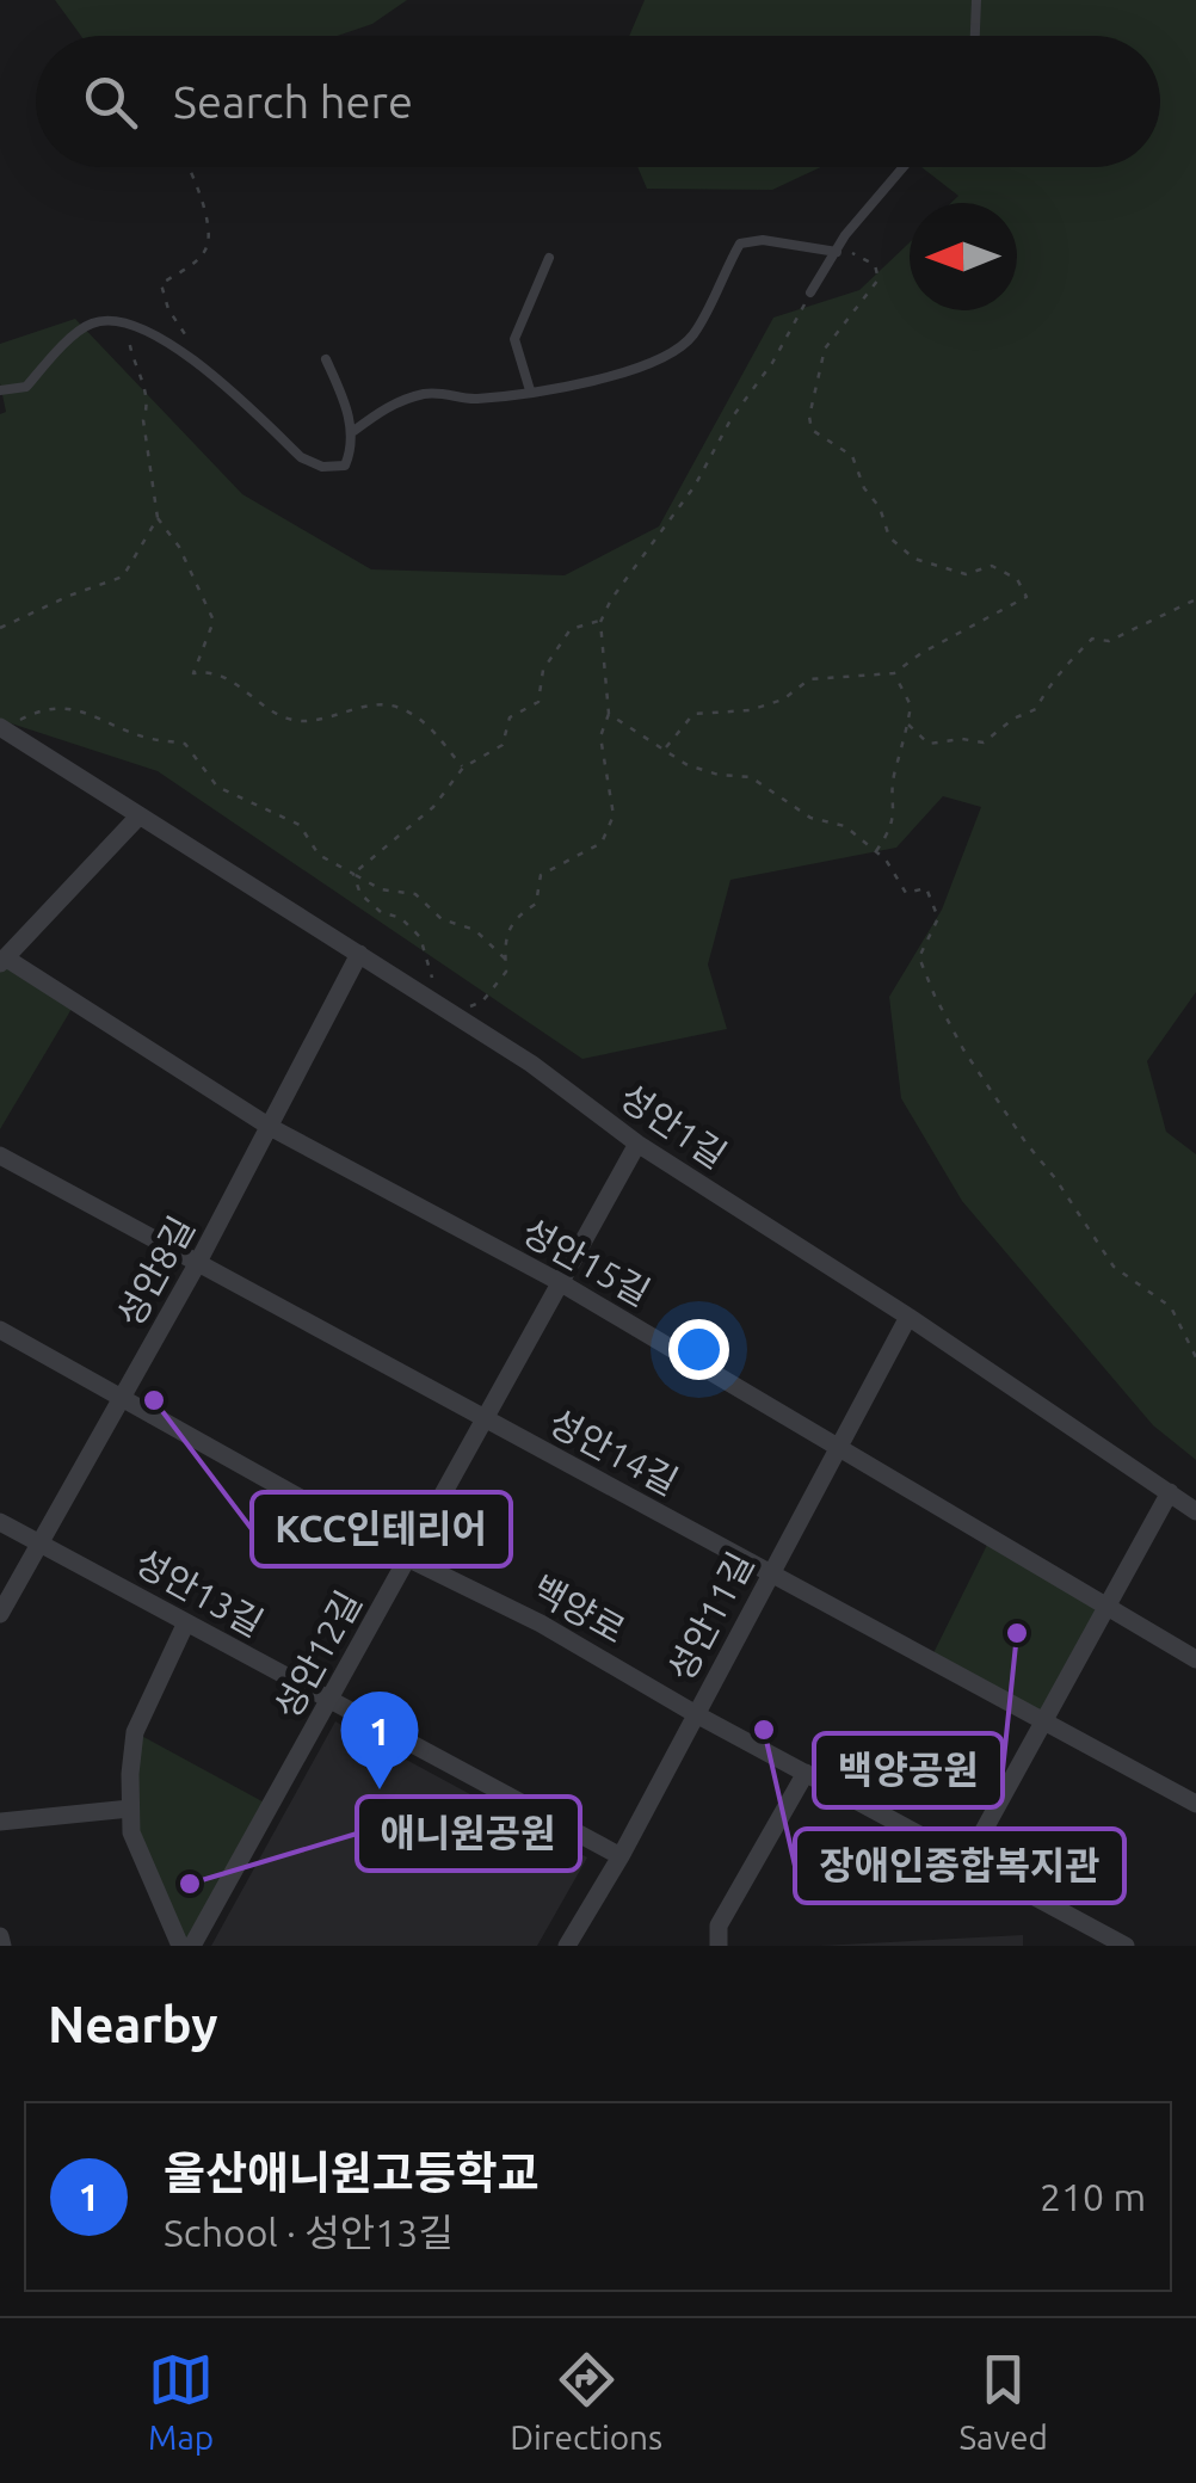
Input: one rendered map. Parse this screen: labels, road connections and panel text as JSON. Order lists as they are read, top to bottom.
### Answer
{
  "streets": {
    "street": [
      "성안1길",
      "성안15길",
      "성안8길",
      "성안14길",
      "성안13길",
      "백양로",
      "성안11길",
      "성안12길"
    ]
  },
  "crossings": [
    ["성안1길", "성안8길"],
    ["성안1길", "성안11길"],
    ["성안1길", "성안12길"],
    ["성안15길", "성안8길"],
    ["성안15길", "성안11길"],
    ["성안15길", "성안12길"],
    ["성안8길", "성안14길"],
    ["성안8길", "성안13길"],
    ["성안8길", "백양로"],
    ["성안14길", "성안11길"],
    ["성안14길", "성안12길"],
    ["성안13길", "성안11길"],
    ["성안13길", "성안12길"],
    ["백양로", "성안11길"],
    ["백양로", "성안12길"]
  ],
  "places": [
    "KCC인테리어",
    "백양공원",
    "장애인종합복지관",
    "애니원공원"
  ],
  "north": "left",
  "page": {
    "search": "Search here",
    "pins": "1",
    "heading": "Nearby",
    "list": [
      {
        "mark": "1",
        "name": "울산애니원고등학교",
        "note": "School · 성안13길",
        "value": "210 m"
      }
    ],
    "nav": ["Map", "Directions", "Saved"]
  }
}
